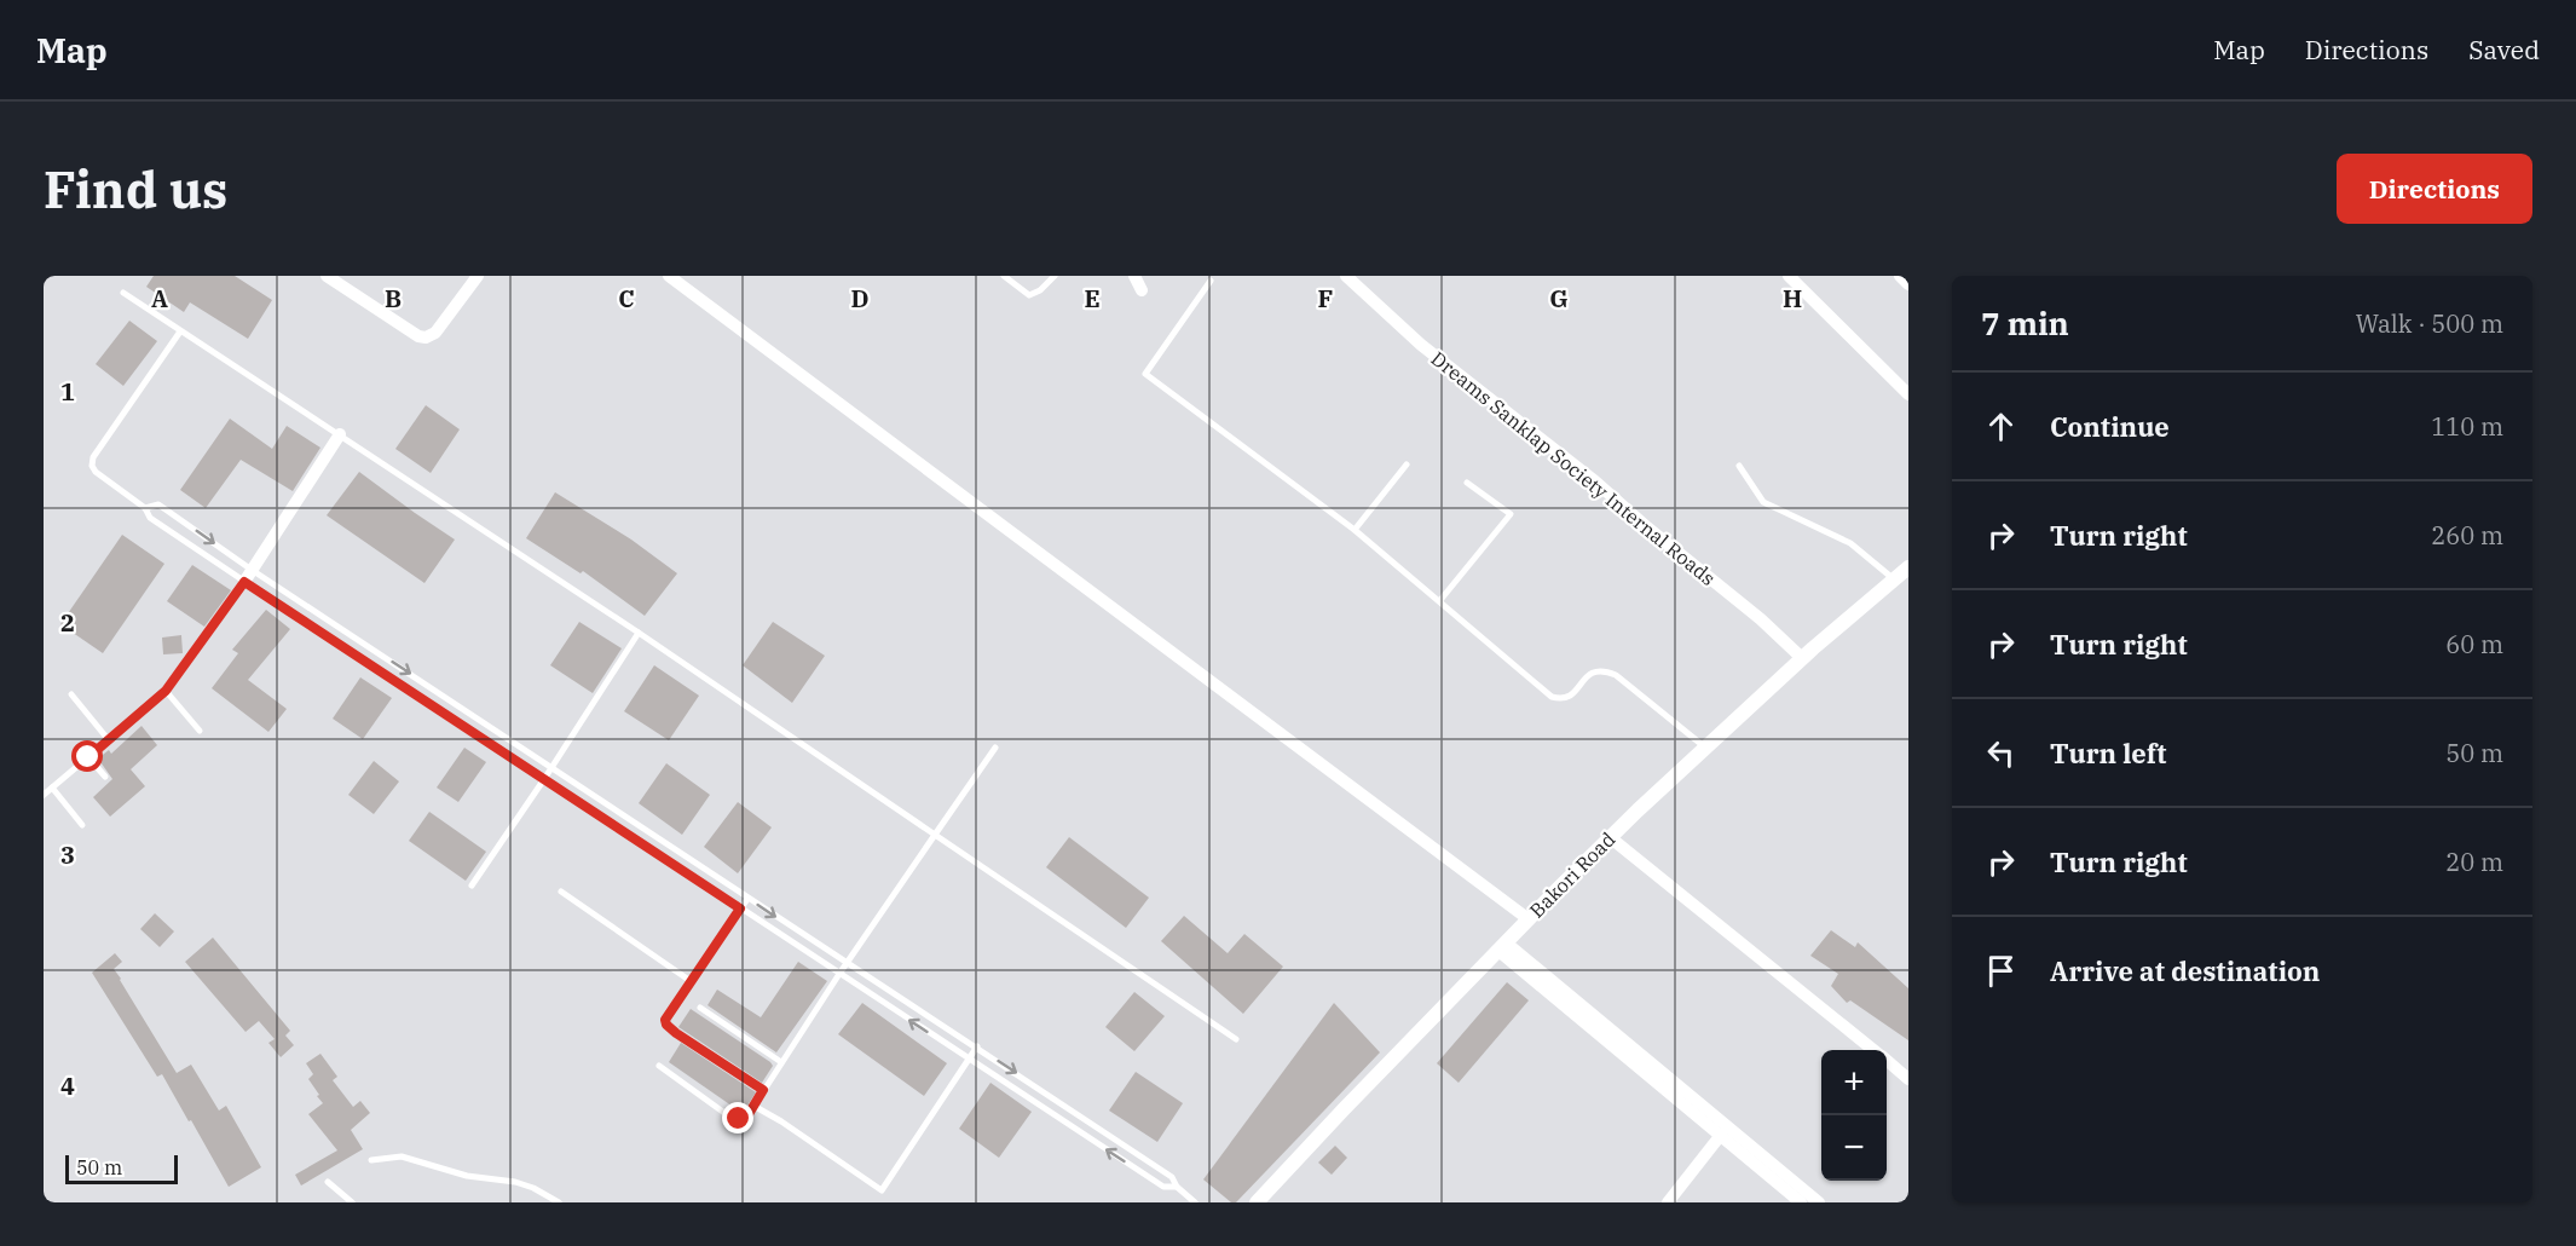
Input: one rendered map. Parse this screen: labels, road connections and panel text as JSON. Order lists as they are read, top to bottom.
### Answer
{
  "streets": {
    "street": ["Dreams Sanklap Society Internal Roads", "Bakori Road"]
  },
  "crossings": [
    ["Dreams Sanklap Society Internal Roads", "Bakori Road"]
  ],
  "scale_bar": "50 m",
  "page": {
    "header": "Map",
    "nav": ["Map", "Directions", "Saved"],
    "buttons": "Directions",
    "title": "Find us",
    "heading": ["7 min", "Walk · 500 m"],
    "list": [
      ["Continue", "110 m"],
      ["Turn right", "260 m"],
      ["Turn right", "60 m"],
      ["Turn left", "50 m"],
      ["Turn right", "20 m"],
      "Arrive at destination"
    ],
    "map_buttons": ["+", "−"],
    "scale": "50 m"
  },
  "grid": {
    "columns": [
      "A",
      "B",
      "C",
      "D",
      "E",
      "F",
      "G",
      "H"
    ],
    "rows": [
      "1",
      "2",
      "3",
      "4"
    ]
  }
}
